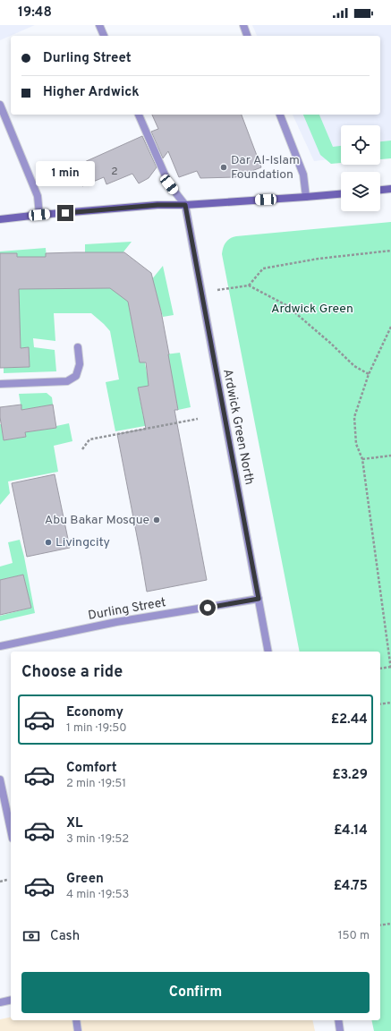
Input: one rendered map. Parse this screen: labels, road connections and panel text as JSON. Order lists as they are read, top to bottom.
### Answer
{
  "streets": {
    "street": ["Ardwick Green North", "Durling Street"]
  },
  "crossings": [
    ["Ardwick Green North", "Durling Street"]
  ],
  "parks": ["Ardwick Green"],
  "places": ["Dar Al-Islam Foundation", "Abu Bakar Mosque", "Livingcity"],
  "house_numbers": ["2"],
  "page": {
    "status": "19:48",
    "banner": ["Durling Street", "Higher Ardwick"],
    "bubble": "1 min",
    "heading": "Choose a ride",
    "list": [
      {
        "name": "Economy",
        "note": "1 min · 19:50",
        "value": "£2.44"
      },
      {
        "name": "Comfort",
        "note": "2 min · 19:51",
        "value": "£3.29"
      },
      {
        "name": "XL",
        "note": "3 min · 19:52",
        "value": "£4.14"
      },
      {
        "name": "Green",
        "note": "4 min · 19:53",
        "value": "£4.75"
      }
    ],
    "pay": ["Cash", "150 m"],
    "buttons": "Confirm"
  }
}
